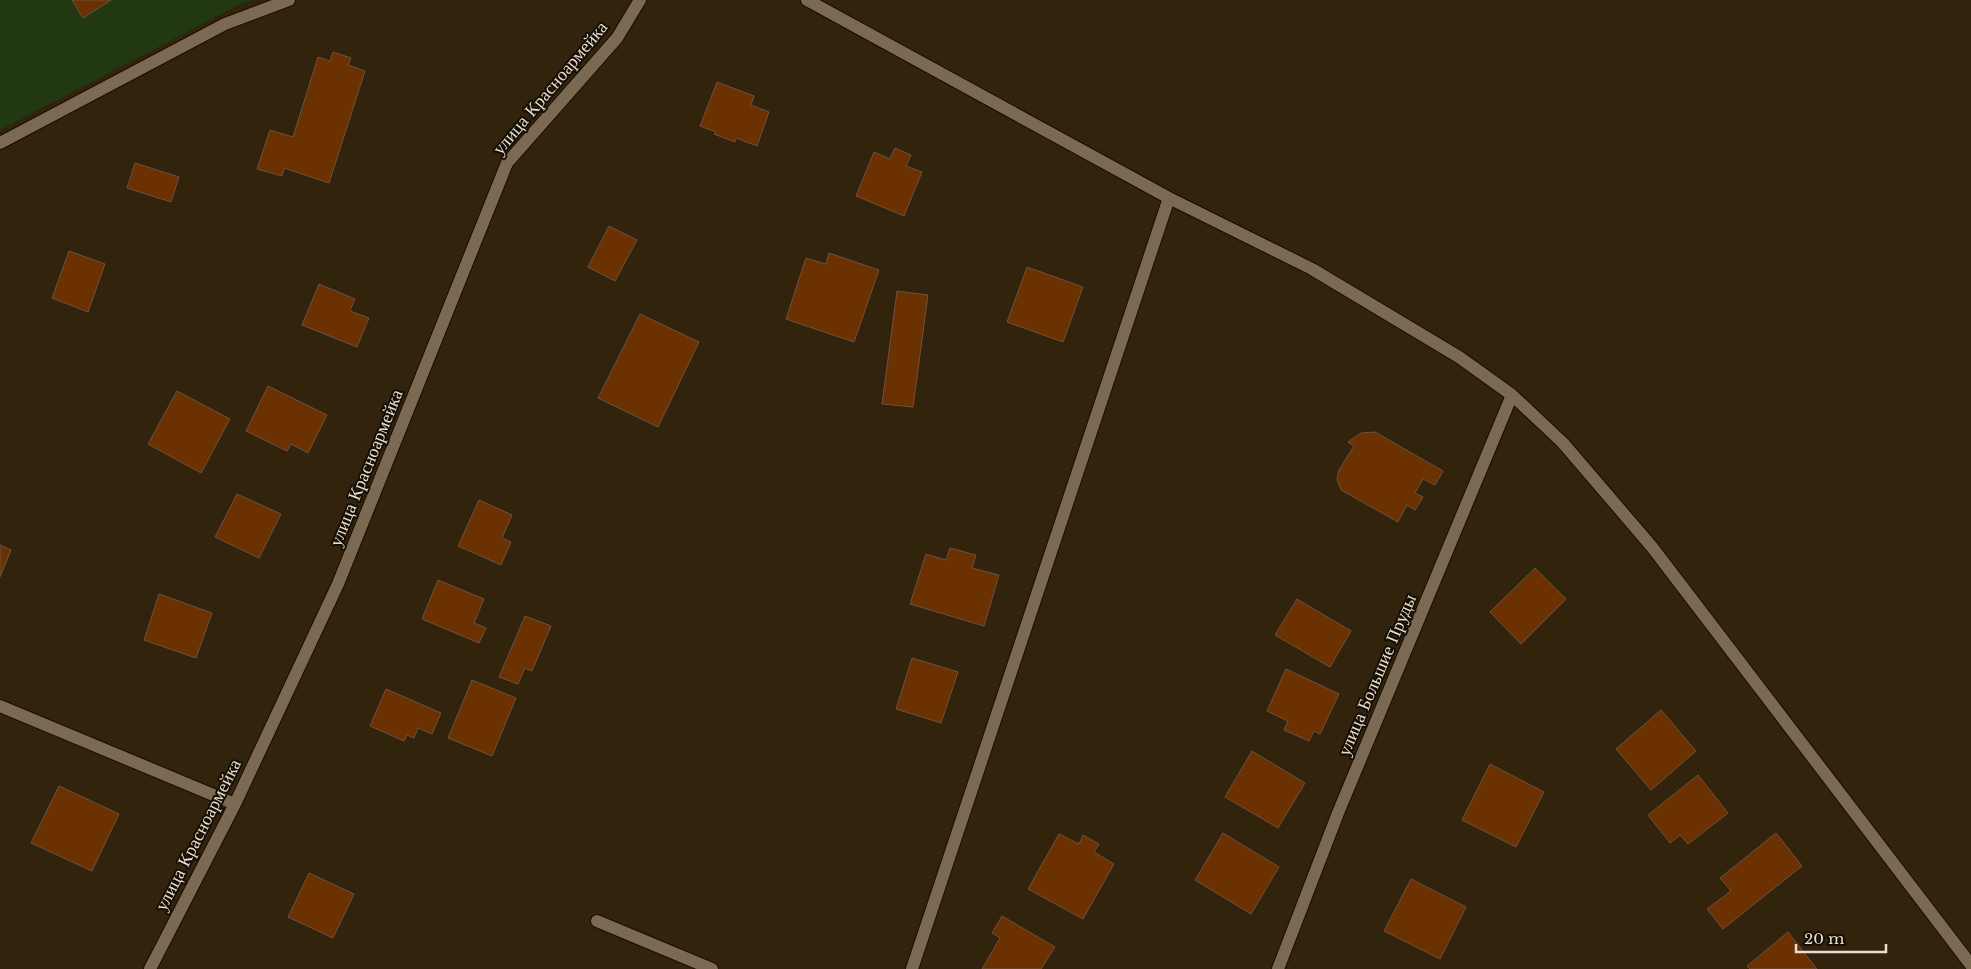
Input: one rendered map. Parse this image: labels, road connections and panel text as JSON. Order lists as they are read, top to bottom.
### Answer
{
  "streets": {
    "street": ["улица Красноармейка", "улица Большие Пруды"]
  },
  "scale_bar": "20 m"
}
